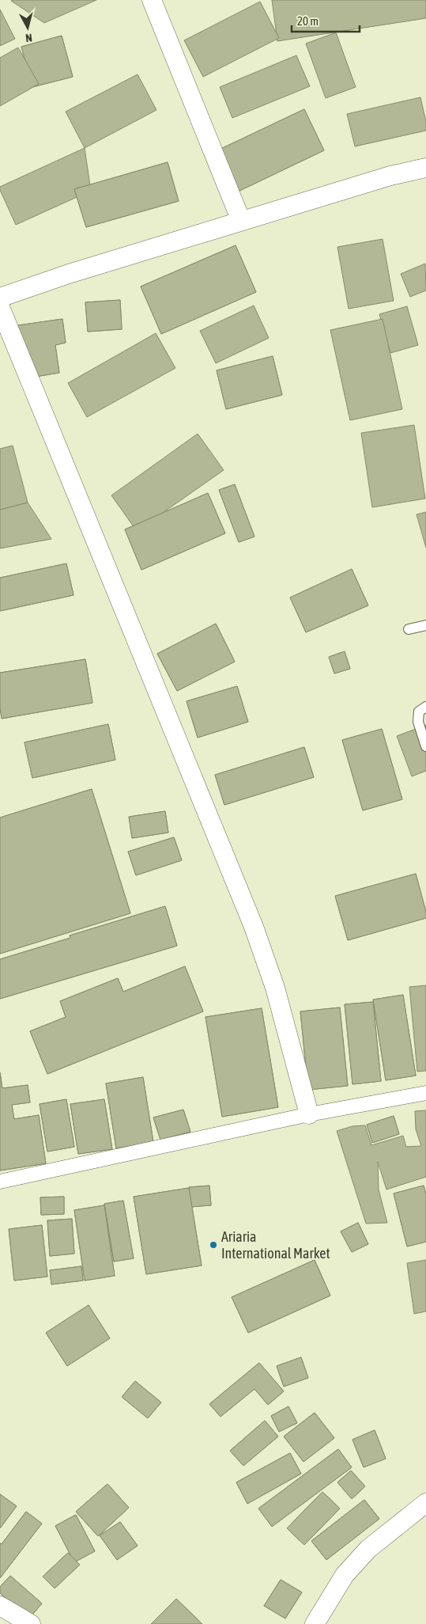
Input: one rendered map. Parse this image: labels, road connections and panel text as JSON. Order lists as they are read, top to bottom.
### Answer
{
  "places": ["Ariaria International Market"],
  "scale_bar": "20 m",
  "north": "bottom"
}
